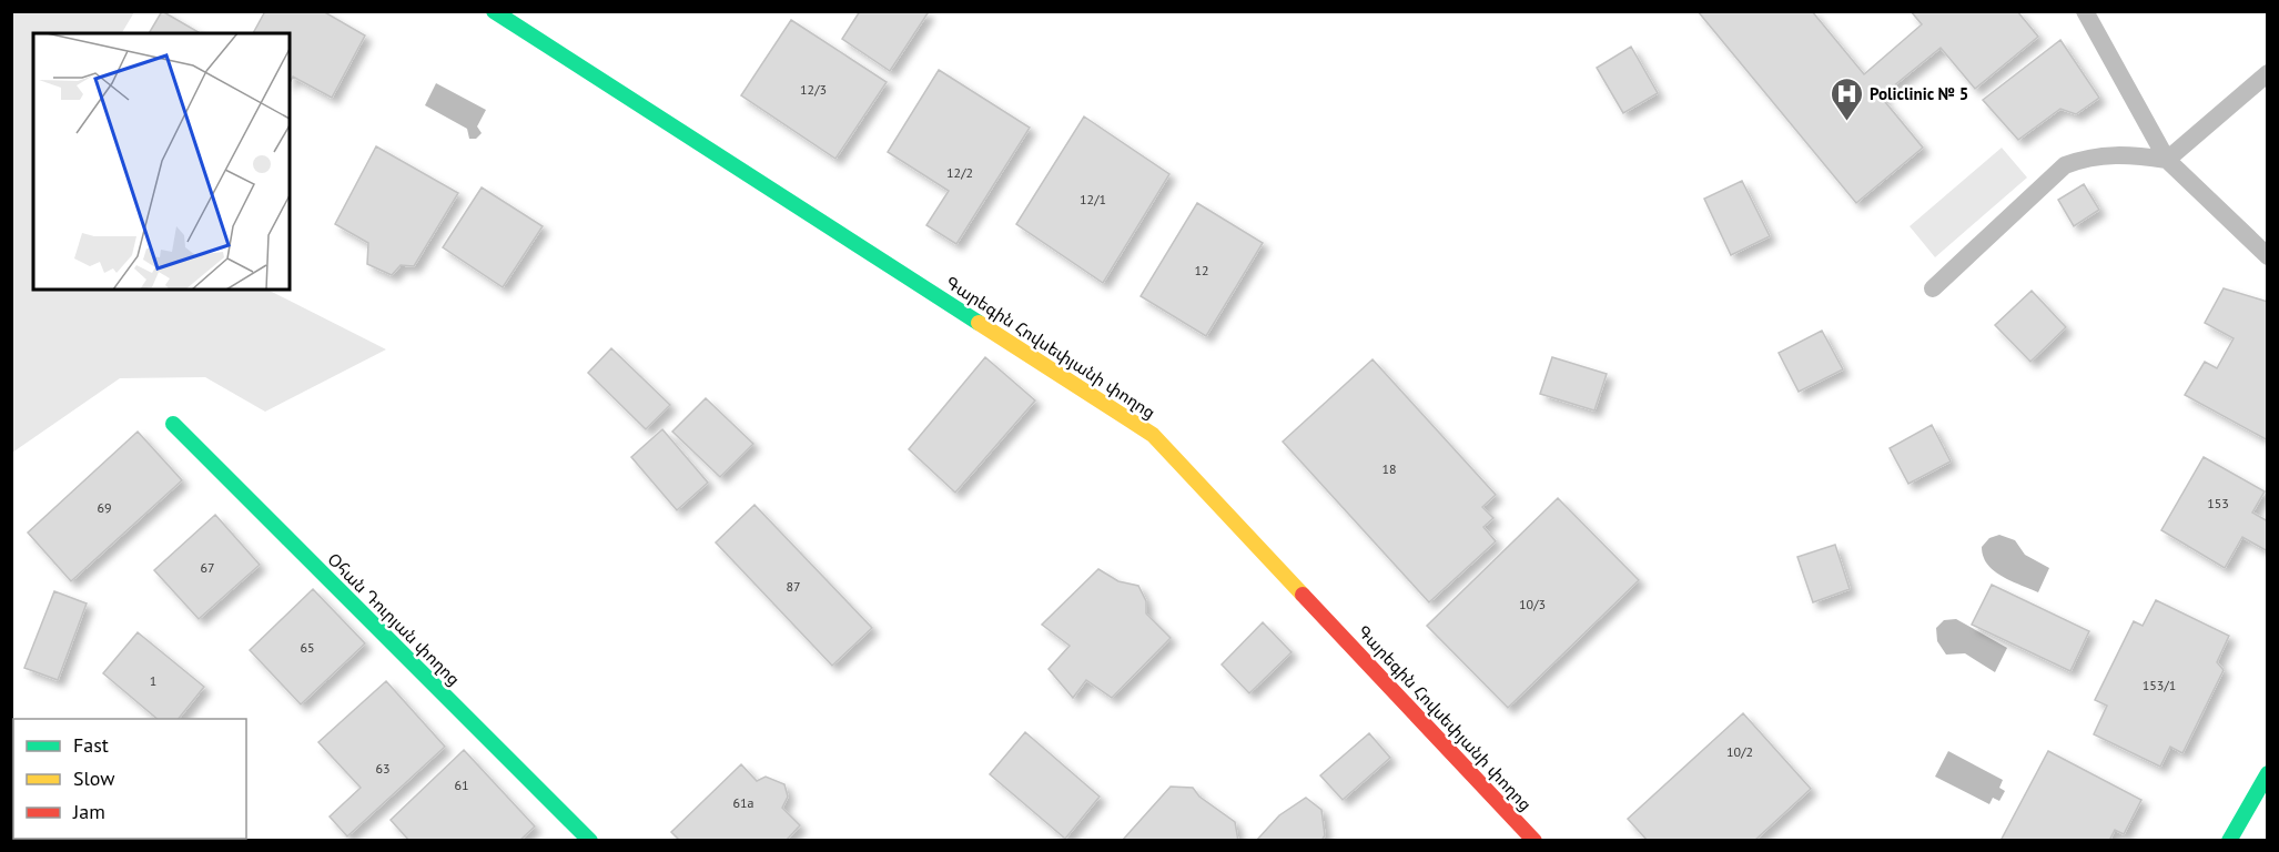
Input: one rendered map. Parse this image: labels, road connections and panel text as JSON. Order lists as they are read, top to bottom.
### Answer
{
  "streets": {
    "main road": ["Գարեգին Հովսեփյանի փողոց", "Օհան Դուրյան փողոց"]
  },
  "places": {
    "hospital": ["Policlinic № 5"]
  },
  "house_numbers": [
    "12/3",
    "12/2",
    "12/1",
    "12",
    "18",
    "153",
    "69",
    "67",
    "87",
    "10/3",
    "65",
    "1",
    "153/1",
    "10/2",
    "63",
    "61",
    "61a"
  ],
  "legend": ["Fast", "Slow", "Jam"]
}
